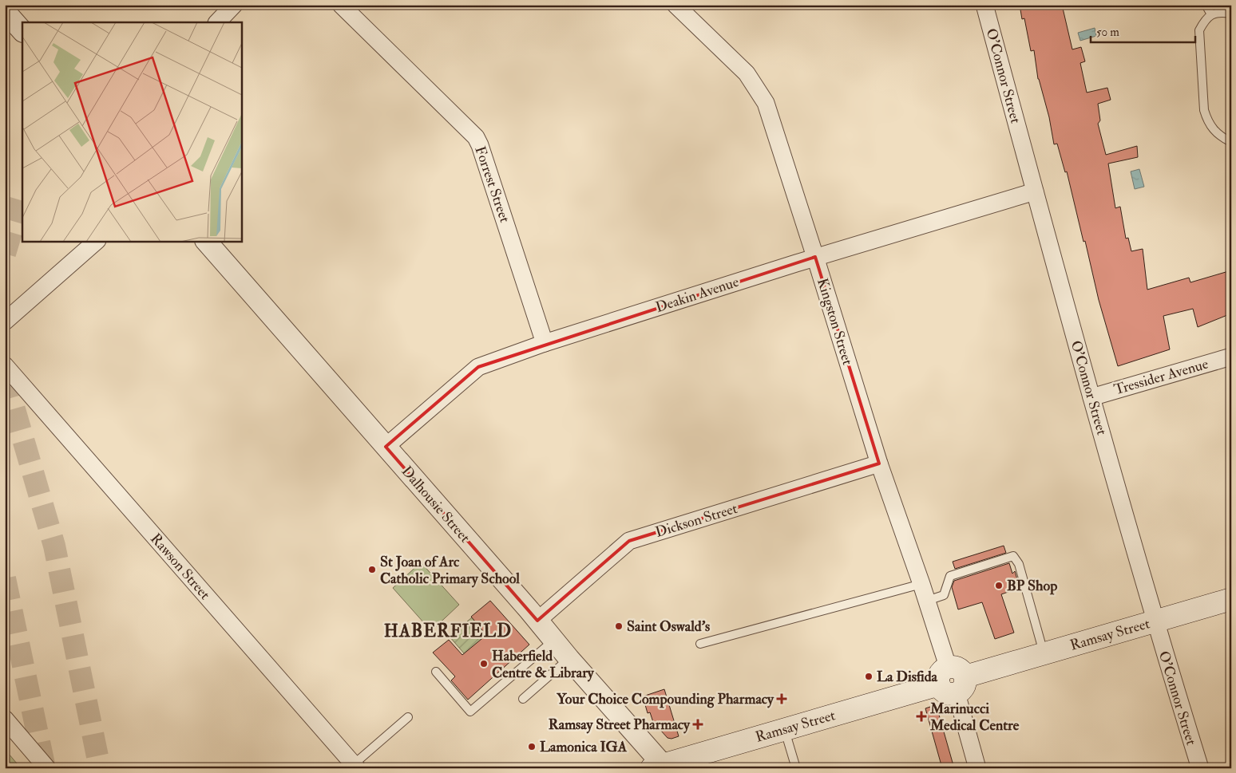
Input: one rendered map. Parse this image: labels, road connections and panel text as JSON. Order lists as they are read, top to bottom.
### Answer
{
  "streets": {
    "main road": ["Ramsay Street"],
    "street": [
      "O'Connor Street",
      "Forrest Street",
      "Deakin Avenue",
      "Kingston Street",
      "Tressider Avenue",
      "Dalhousie Street",
      "Dickson Street",
      "Rawson Street"
    ]
  },
  "crossings": [
    ["O'Connor Street", "Deakin Avenue"],
    ["O'Connor Street", "Tressider Avenue"],
    ["O'Connor Street", "Ramsay Street"],
    ["Forrest Street", "Deakin Avenue"],
    ["Deakin Avenue", "Kingston Street"],
    ["Deakin Avenue", "Dalhousie Street"],
    ["Kingston Street", "Dickson Street"],
    ["Kingston Street", "Ramsay Street"],
    ["Dalhousie Street", "Dickson Street"],
    ["Dalhousie Street", "Ramsay Street"]
  ],
  "districts": ["HABERFIELD"],
  "places": {
    "other": [
      "St Joan of Arc Catholic Primary School",
      "BP Shop",
      "Saint Oswald's",
      "Haberfield Centre & Library",
      "La Disfida",
      "Lamonica IGA"
    ],
    "health": ["Your Choice Compounding Pharmacy", "Marinucci Medical Centre", "Ramsay Street Pharmacy"]
  },
  "scale_bar": "50 m"
}
